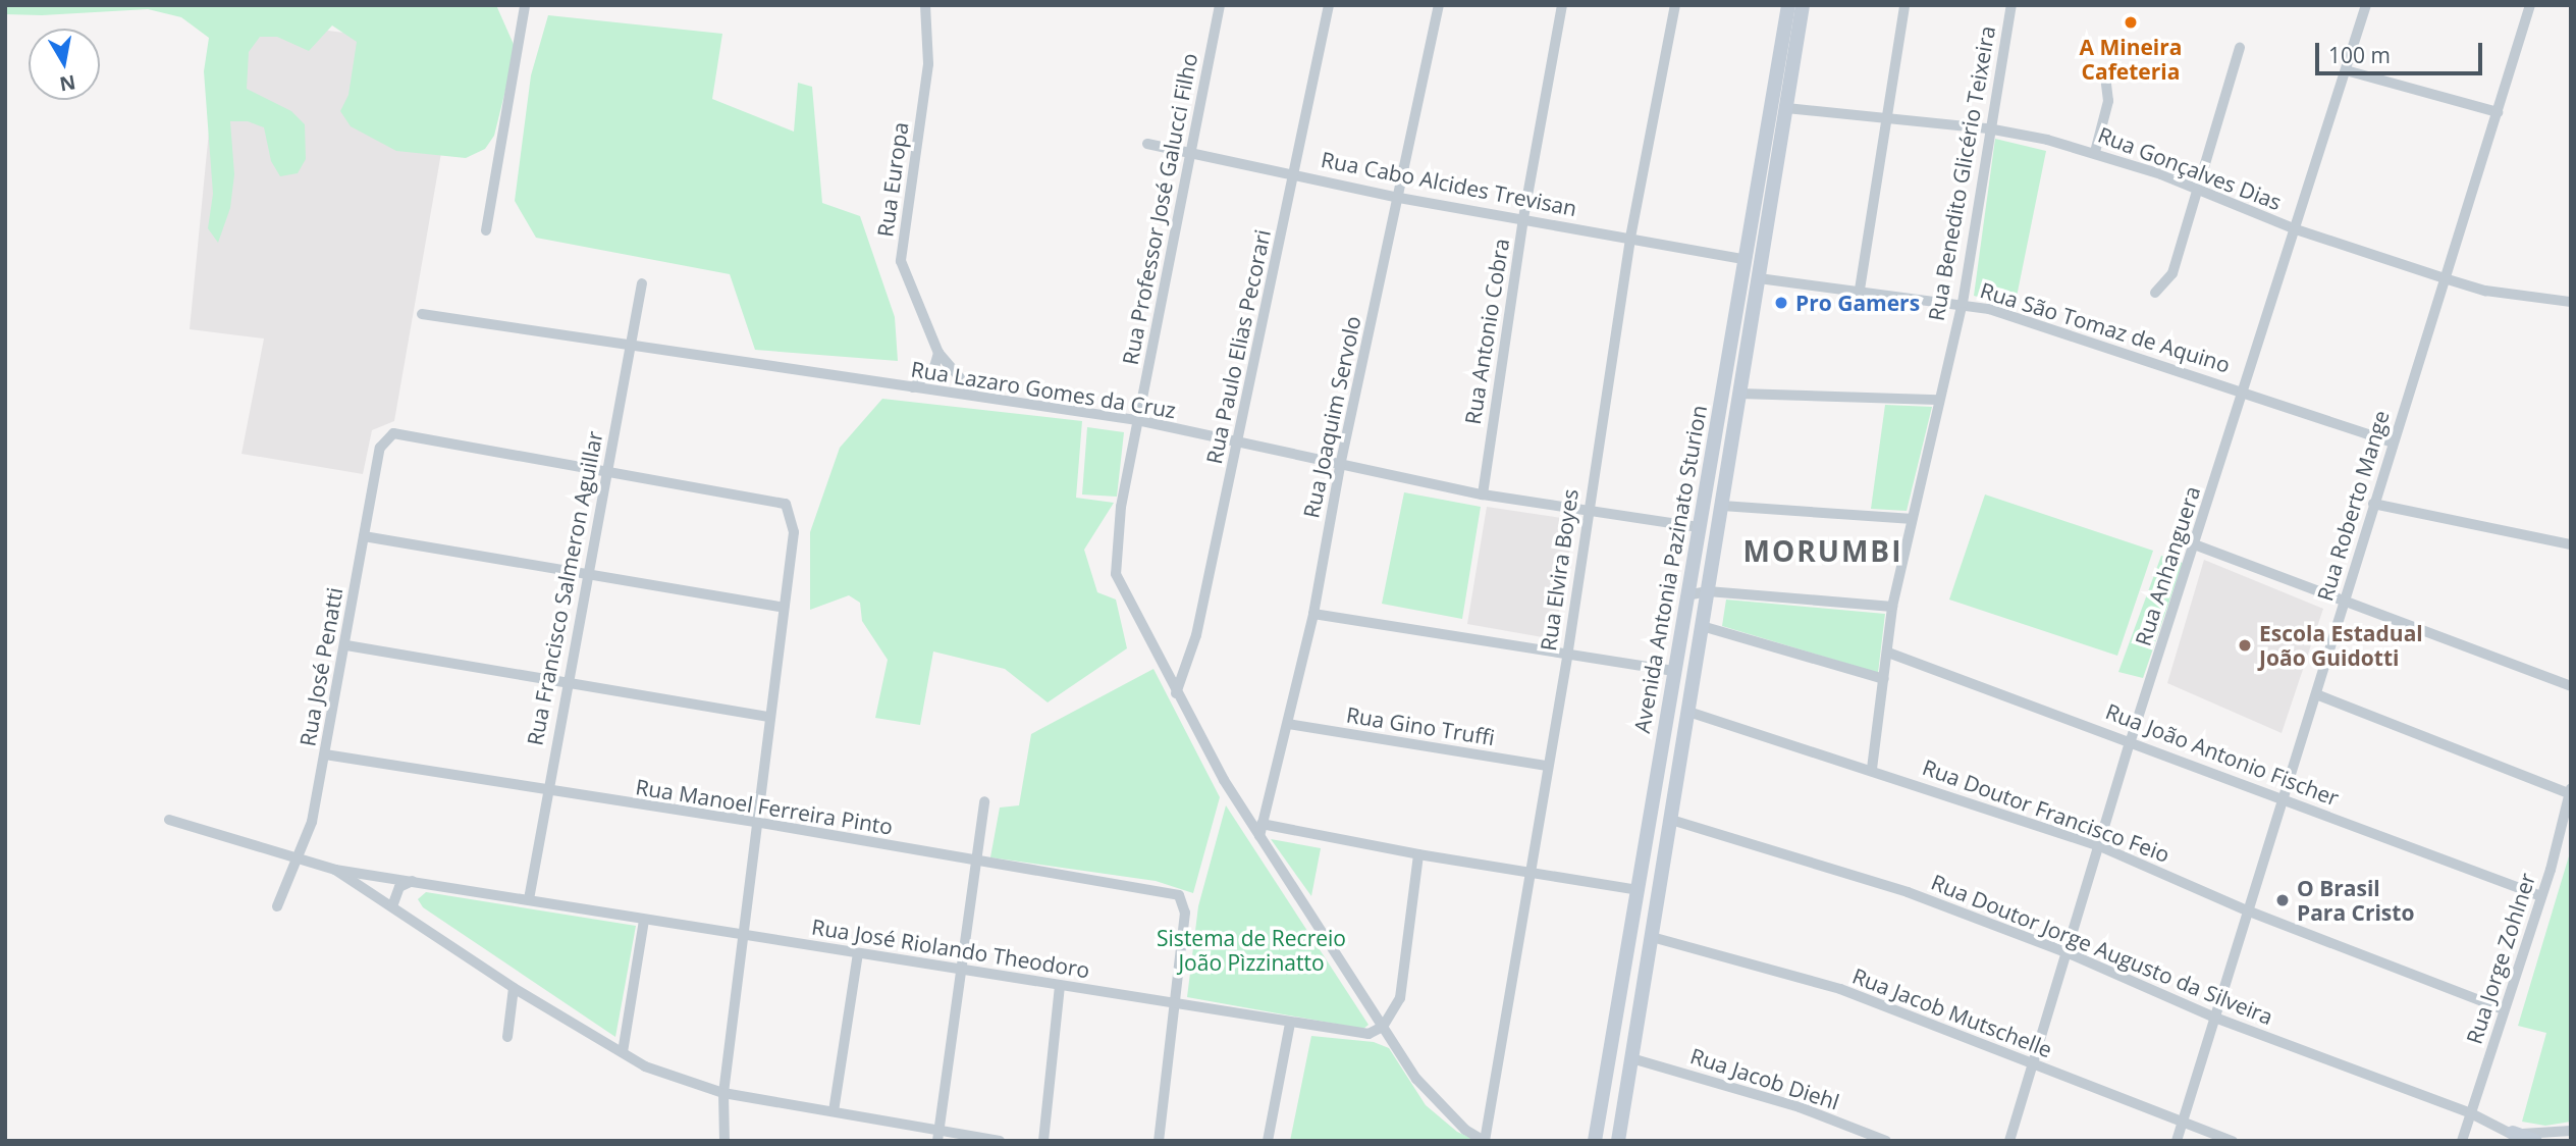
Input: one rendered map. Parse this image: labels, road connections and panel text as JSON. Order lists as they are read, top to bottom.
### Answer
{
  "streets": {
    "main road": ["Avenida Antonia Pazinato Sturion"],
    "street": [
      "Rua Gonçalves Dias",
      "Rua Benedito Glicério Teixeira",
      "Rua Europa",
      "Rua Cabo Alcides Trevisan",
      "Rua Professor José Galucci Filho",
      "Rua São Tomaz de Aquino",
      "Rua Antonio Cobra",
      "Rua Paulo Elias Pecorari",
      "Rua Lazaro Gomes da Cruz",
      "Rua Joaquim Servolo",
      "Rua Roberto Mange",
      "Rua Anhanguera",
      "Rua Elvira Boyes",
      "Rua Francisco Salmeron Aguillar",
      "Rua José Penatti",
      "Rua Gino Truffi",
      "Rua João Antonio Fischer",
      "Rua Manoel Ferreira Pinto",
      "Rua Doutor Francisco Feio",
      "Rua José Riolando Theodoro",
      "Rua Doutor Jorge Augusto da Silveira",
      "Rua Jorge Zohlner",
      "Rua Jacob Mutschelle",
      "Rua Jacob Diehl"
    ]
  },
  "crossings": [
    ["Rua Gonçalves Dias", "Rua Benedito Glicério Teixeira"],
    ["Rua Gonçalves Dias", "Rua Roberto Mange"],
    ["Rua Gonçalves Dias", "Rua Anhanguera"],
    ["Rua Gonçalves Dias", "Avenida Antonia Pazinato Sturion"],
    ["Rua Benedito Glicério Teixeira", "Rua São Tomaz de Aquino"],
    ["Rua Benedito Glicério Teixeira", "Rua João Antonio Fischer"],
    ["Rua Benedito Glicério Teixeira", "Rua Doutor Francisco Feio"],
    ["Rua Europa", "Rua Lazaro Gomes da Cruz"],
    ["Rua Cabo Alcides Trevisan", "Rua Professor José Galucci Filho"],
    ["Rua Cabo Alcides Trevisan", "Rua Antonio Cobra"],
    ["Rua Cabo Alcides Trevisan", "Rua Paulo Elias Pecorari"],
    ["Rua Cabo Alcides Trevisan", "Rua Joaquim Servolo"],
    ["Rua Cabo Alcides Trevisan", "Avenida Antonia Pazinato Sturion"],
    ["Rua Cabo Alcides Trevisan", "Rua Elvira Boyes"],
    ["Rua Professor José Galucci Filho", "Rua Paulo Elias Pecorari"],
    ["Rua Professor José Galucci Filho", "Rua Lazaro Gomes da Cruz"],
    ["Rua Professor José Galucci Filho", "Rua Joaquim Servolo"],
    ["Rua Professor José Galucci Filho", "Rua Elvira Boyes"],
    ["Rua Professor José Galucci Filho", "Rua José Riolando Theodoro"],
    ["Rua São Tomaz de Aquino", "Rua Roberto Mange"],
    ["Rua São Tomaz de Aquino", "Rua Anhanguera"],
    ["Rua São Tomaz de Aquino", "Avenida Antonia Pazinato Sturion"],
    ["Rua Antonio Cobra", "Rua Lazaro Gomes da Cruz"],
    ["Rua Paulo Elias Pecorari", "Rua Lazaro Gomes da Cruz"],
    ["Rua Lazaro Gomes da Cruz", "Rua Joaquim Servolo"],
    ["Rua Lazaro Gomes da Cruz", "Avenida Antonia Pazinato Sturion"],
    ["Rua Lazaro Gomes da Cruz", "Rua Elvira Boyes"],
    ["Rua Lazaro Gomes da Cruz", "Rua Francisco Salmeron Aguillar"],
    ["Rua Joaquim Servolo", "Rua Gino Truffi"],
    ["Rua Roberto Mange", "Rua João Antonio Fischer"],
    ["Rua Roberto Mange", "Rua Doutor Francisco Feio"],
    ["Rua Roberto Mange", "Rua Doutor Jorge Augusto da Silveira"],
    ["Rua Roberto Mange", "Rua Jacob Mutschelle"],
    ["Rua Anhanguera", "Rua João Antonio Fischer"],
    ["Rua Anhanguera", "Rua Doutor Francisco Feio"],
    ["Rua Anhanguera", "Rua Doutor Jorge Augusto da Silveira"],
    ["Rua Anhanguera", "Rua Jacob Mutschelle"],
    ["Avenida Antonia Pazinato Sturion", "Rua Doutor Francisco Feio"],
    ["Avenida Antonia Pazinato Sturion", "Rua Doutor Jorge Augusto da Silveira"],
    ["Avenida Antonia Pazinato Sturion", "Rua Jacob Mutschelle"],
    ["Avenida Antonia Pazinato Sturion", "Rua Jacob Diehl"],
    ["Rua Elvira Boyes", "Rua Gino Truffi"],
    ["Rua Francisco Salmeron Aguillar", "Rua José Penatti"],
    ["Rua Francisco Salmeron Aguillar", "Rua Manoel Ferreira Pinto"],
    ["Rua Francisco Salmeron Aguillar", "Rua José Riolando Theodoro"],
    ["Rua José Penatti", "Rua Manoel Ferreira Pinto"],
    ["Rua José Penatti", "Rua José Riolando Theodoro"],
    ["Rua João Antonio Fischer", "Rua Jorge Zohlner"],
    ["Rua Manoel Ferreira Pinto", "Rua José Riolando Theodoro"],
    ["Rua Doutor Francisco Feio", "Rua Jorge Zohlner"],
    ["Rua Doutor Jorge Augusto da Silveira", "Rua Jorge Zohlner"]
  ],
  "districts": ["MORUMBI"],
  "parks": ["Sistema de Recreio João Pìzzinatto"],
  "places": [
    "A Mineira Cafeteria",
    "Pro Gamers",
    "Escola Estadual João Guidotti",
    "O Brasil Para Cristo"
  ],
  "scale_bar": "100 m",
  "north": "bottom"
}
